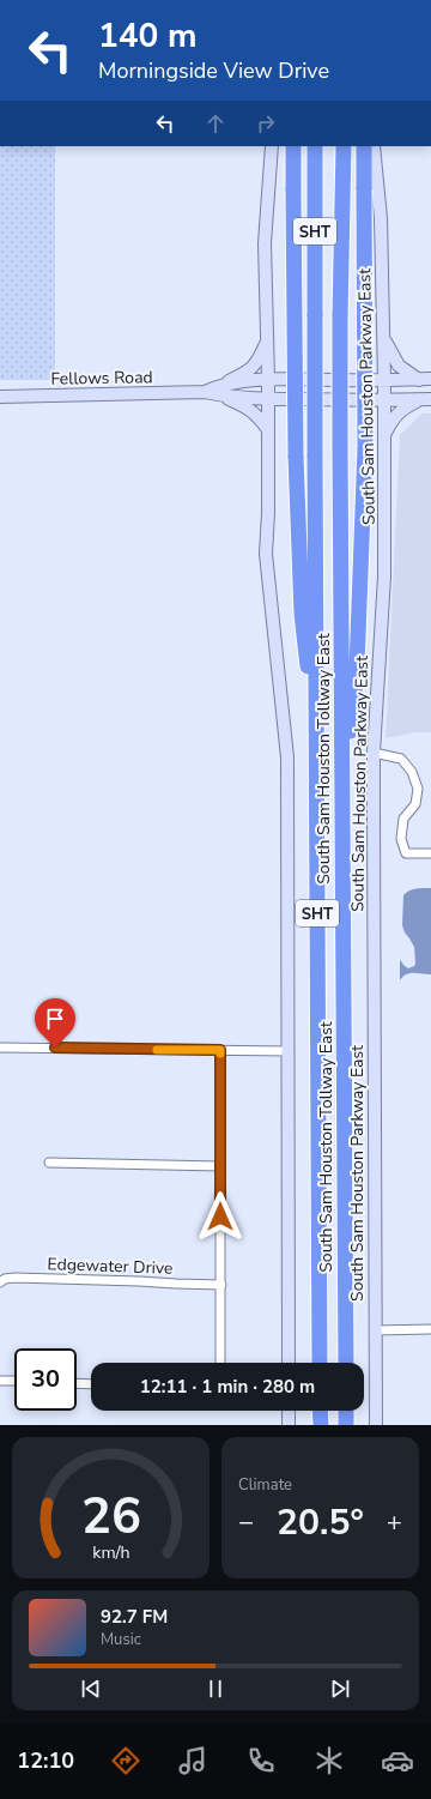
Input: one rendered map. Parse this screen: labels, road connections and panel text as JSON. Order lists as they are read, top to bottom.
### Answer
{
  "streets": {
    "highway": ["SHT", "South Sam Houston Tollway East"],
    "main road": ["Fellows Road", "South Sam Houston Parkway East"],
    "street": ["Edgewater Drive"]
  },
  "crossings": [
    ["Fellows Road", "South Sam Houston Parkway East"]
  ],
  "page": {
    "turn": ["140 m", "Morningside View Drive"],
    "limit": "30",
    "trip": "12:11 · 1 min · 280 m",
    "tile": "Climate",
    "heat": ["−", "20.5°", "+"],
    "song": ["92.7 FM", "Music"],
    "tabs": "12:10",
    "gauge": ["26", "km/h"]
  }
}
